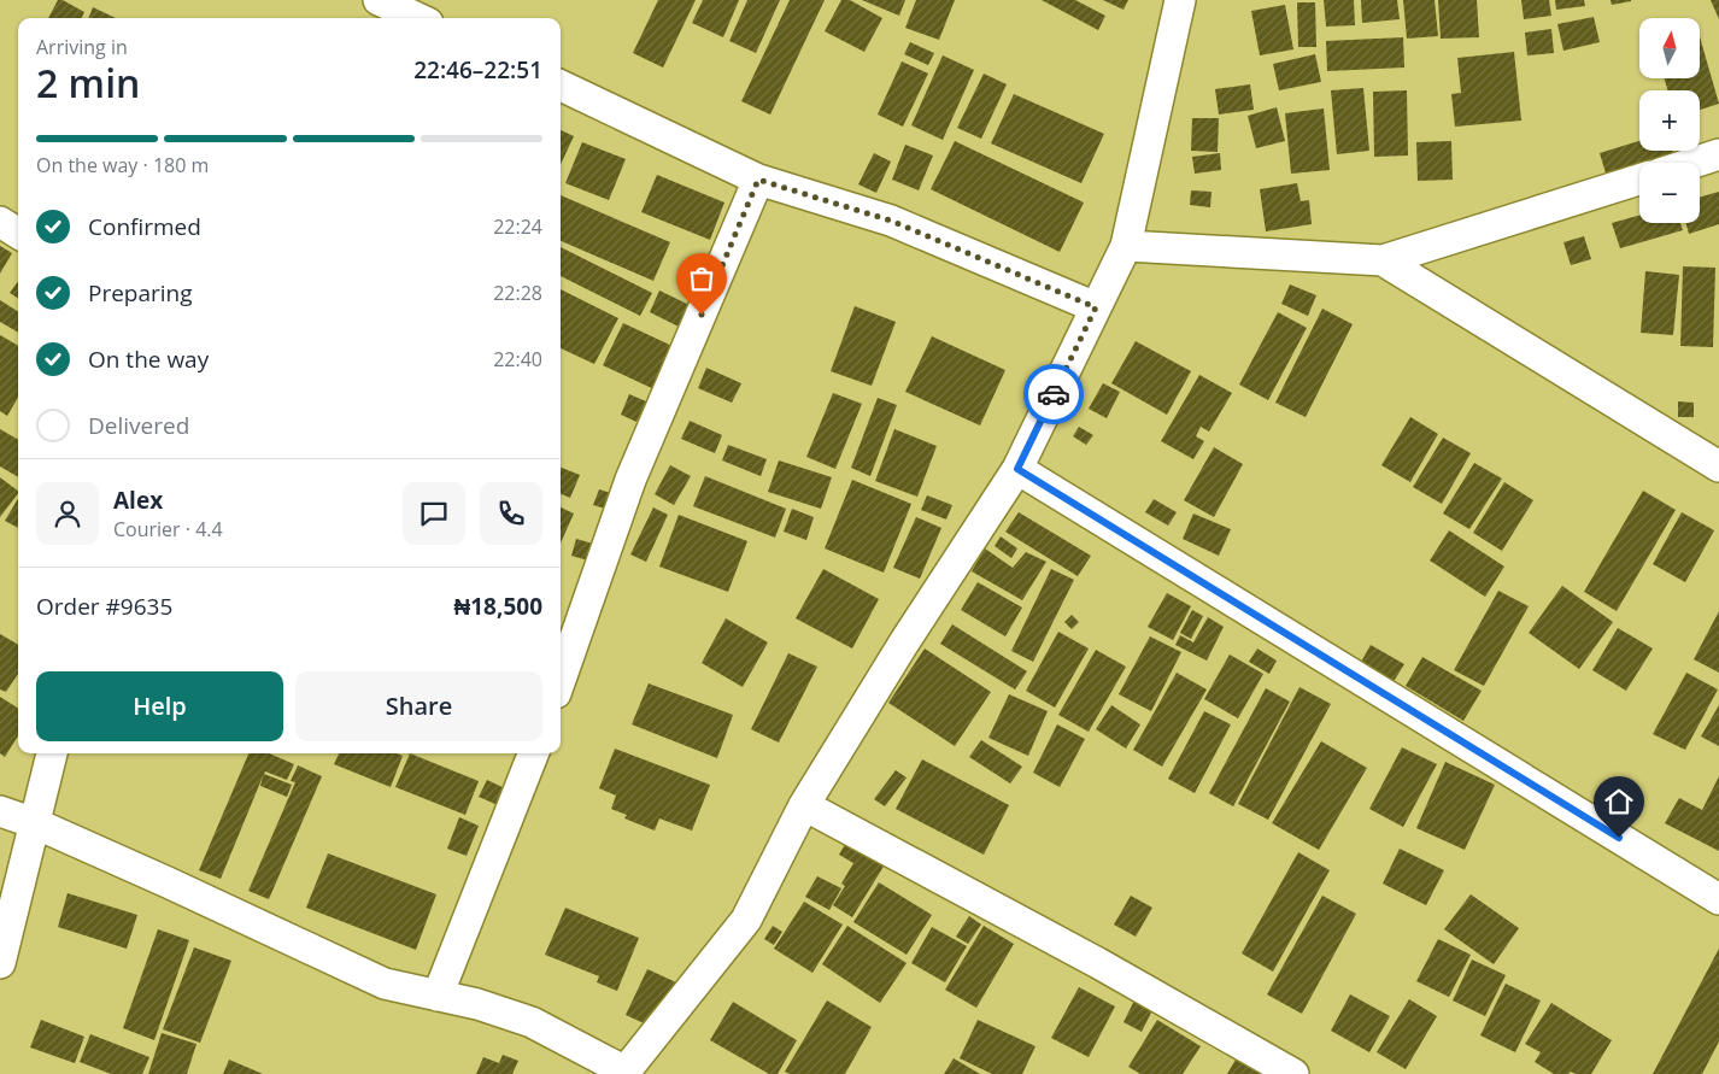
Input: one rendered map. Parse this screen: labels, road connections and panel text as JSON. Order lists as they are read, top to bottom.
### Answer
{
  "north": "top",
  "page": {
    "map_buttons": ["+", "−"],
    "heading": ["2 min", "Arriving in", "22:46–22:51"],
    "panel": [
      "Alex",
      "Courier · 4.4",
      "Order #9635",
      "₦18,500"
    ],
    "bar": "On the way · 180 m",
    "list": [
      ["Confirmed", "22:24"],
      ["Preparing", "22:28"],
      ["On the way", "22:40"],
      "Delivered"
    ],
    "buttons": ["Help", "Share"]
  }
}
